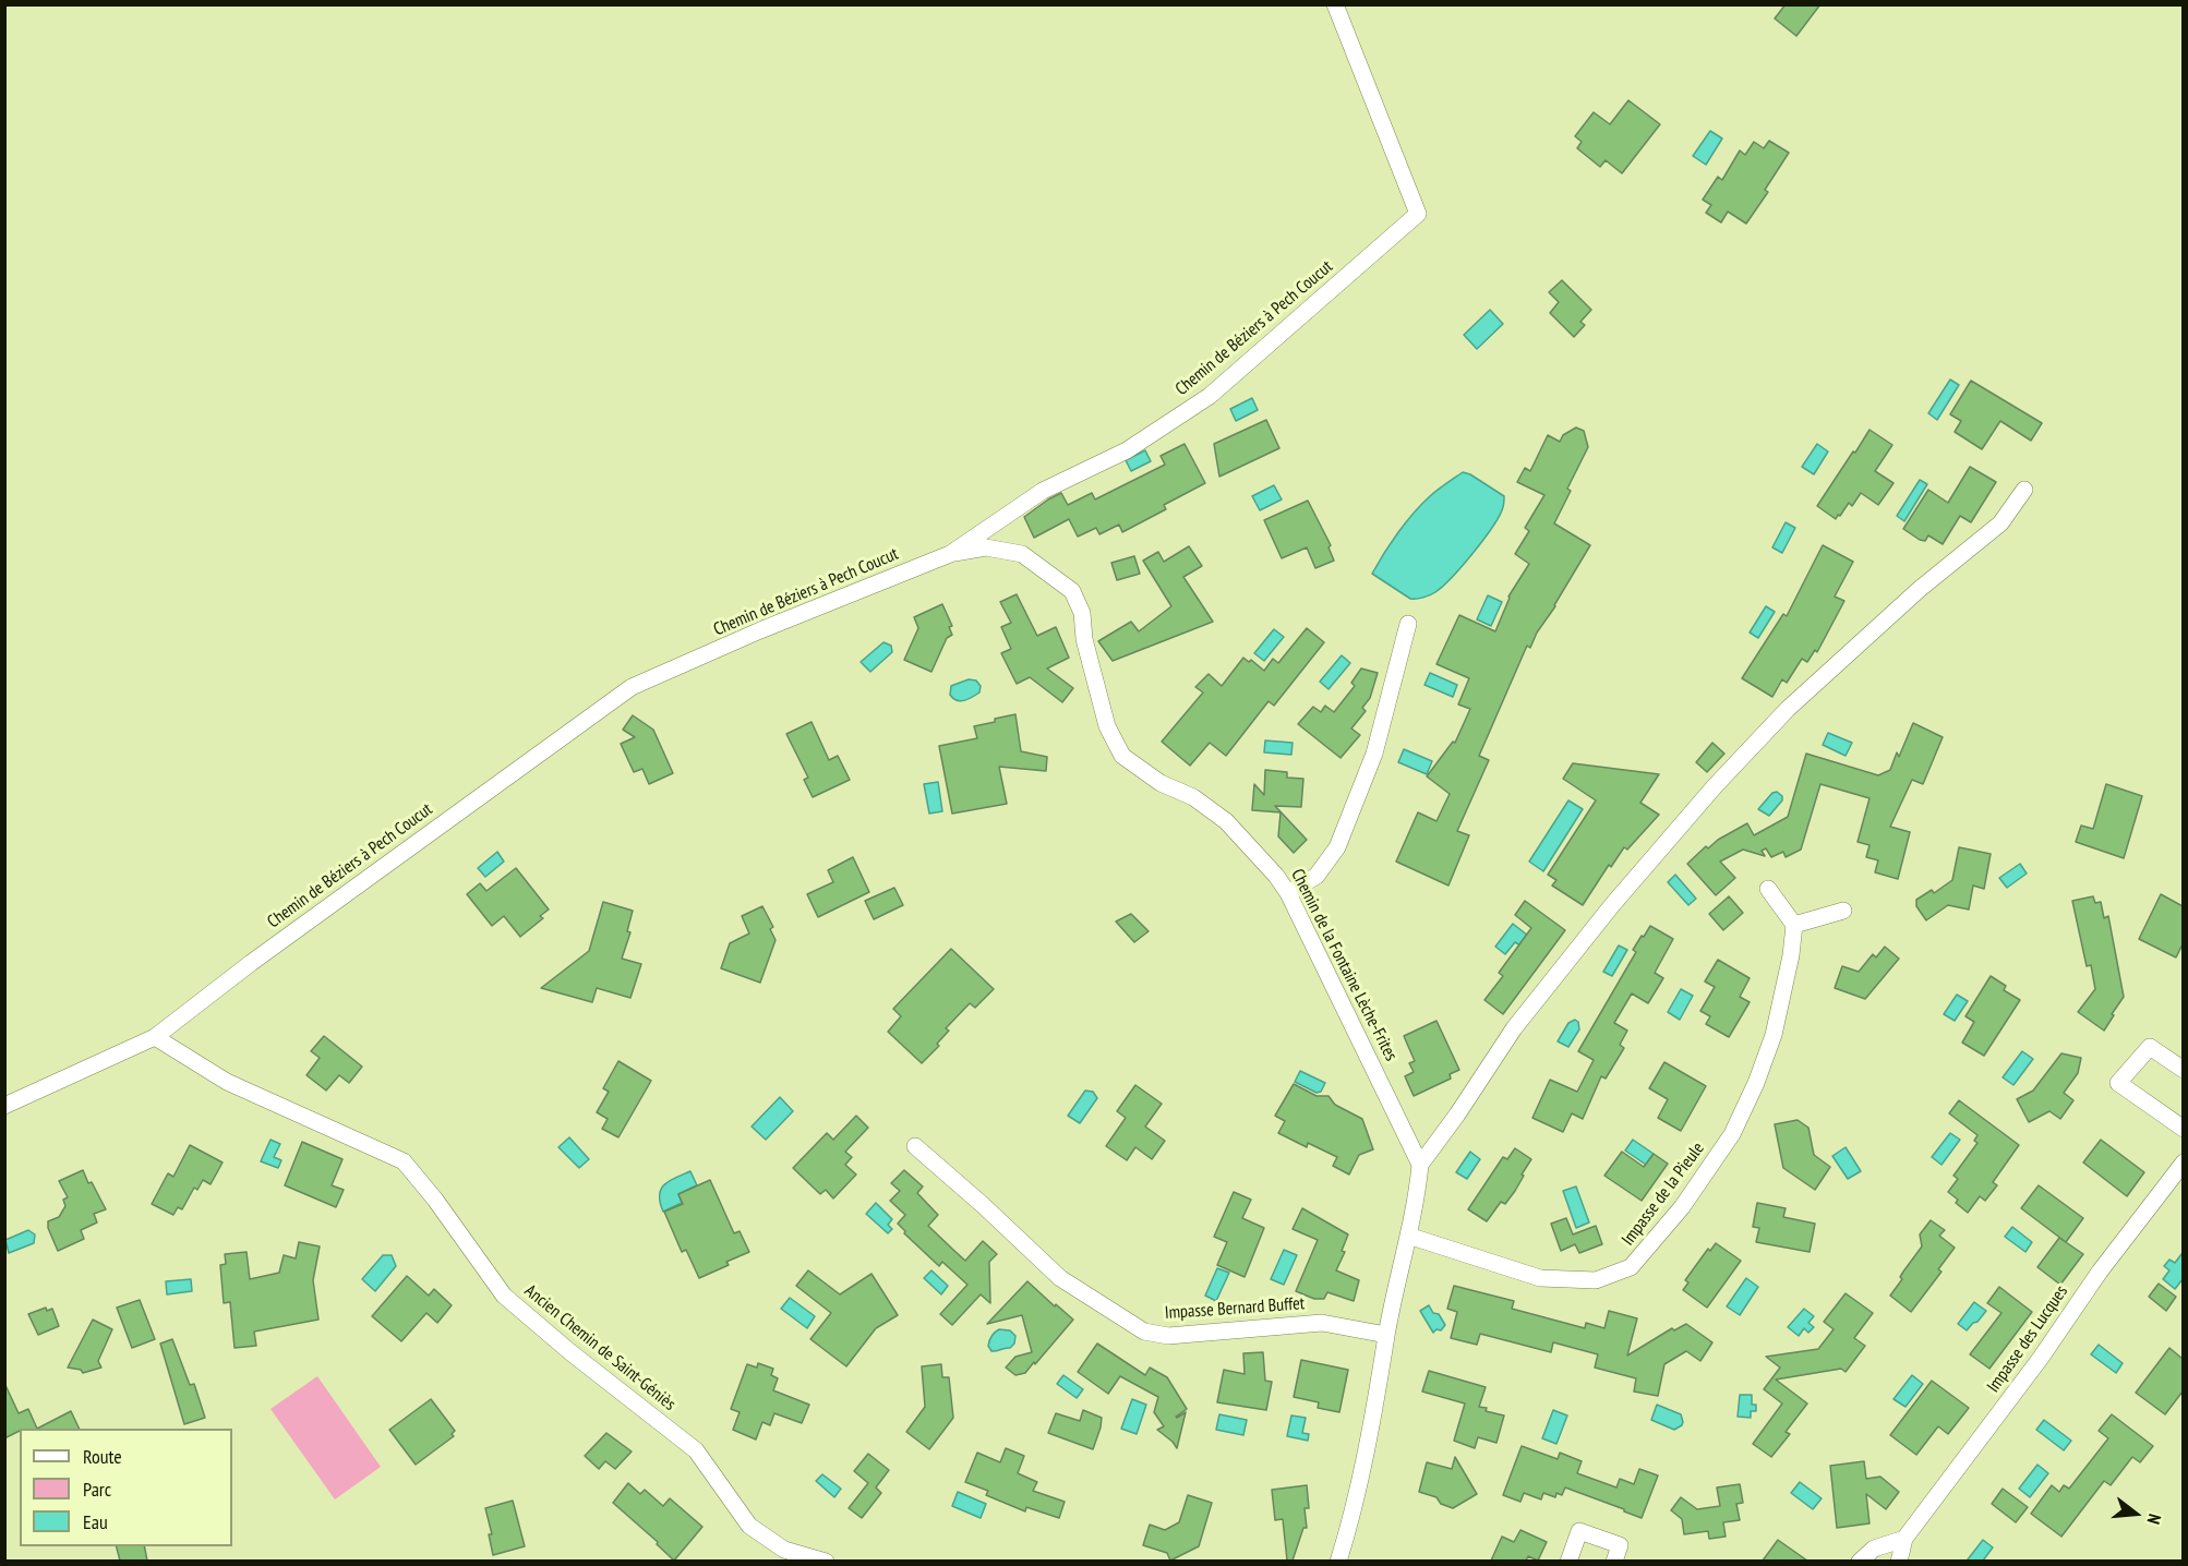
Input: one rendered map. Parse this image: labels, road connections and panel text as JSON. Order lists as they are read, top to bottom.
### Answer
{
  "streets": {
    "street": [
      "Chemin de Béziers à Pech Coucut",
      "Chemin de la Fontaine Lèche-Frites",
      "Impasse de la Pieule",
      "Impasse Bernard Buffet",
      "Impasse des Lucques",
      "Ancien Chemin de Saint-Géniès"
    ]
  },
  "crossings": [
    ["Chemin de Béziers à Pech Coucut", "Chemin de la Fontaine Lèche-Frites"],
    ["Chemin de Béziers à Pech Coucut", "Ancien Chemin de Saint-Géniès"]
  ],
  "legend": ["Route", "Parc", "Eau"],
  "north": "right"
}
